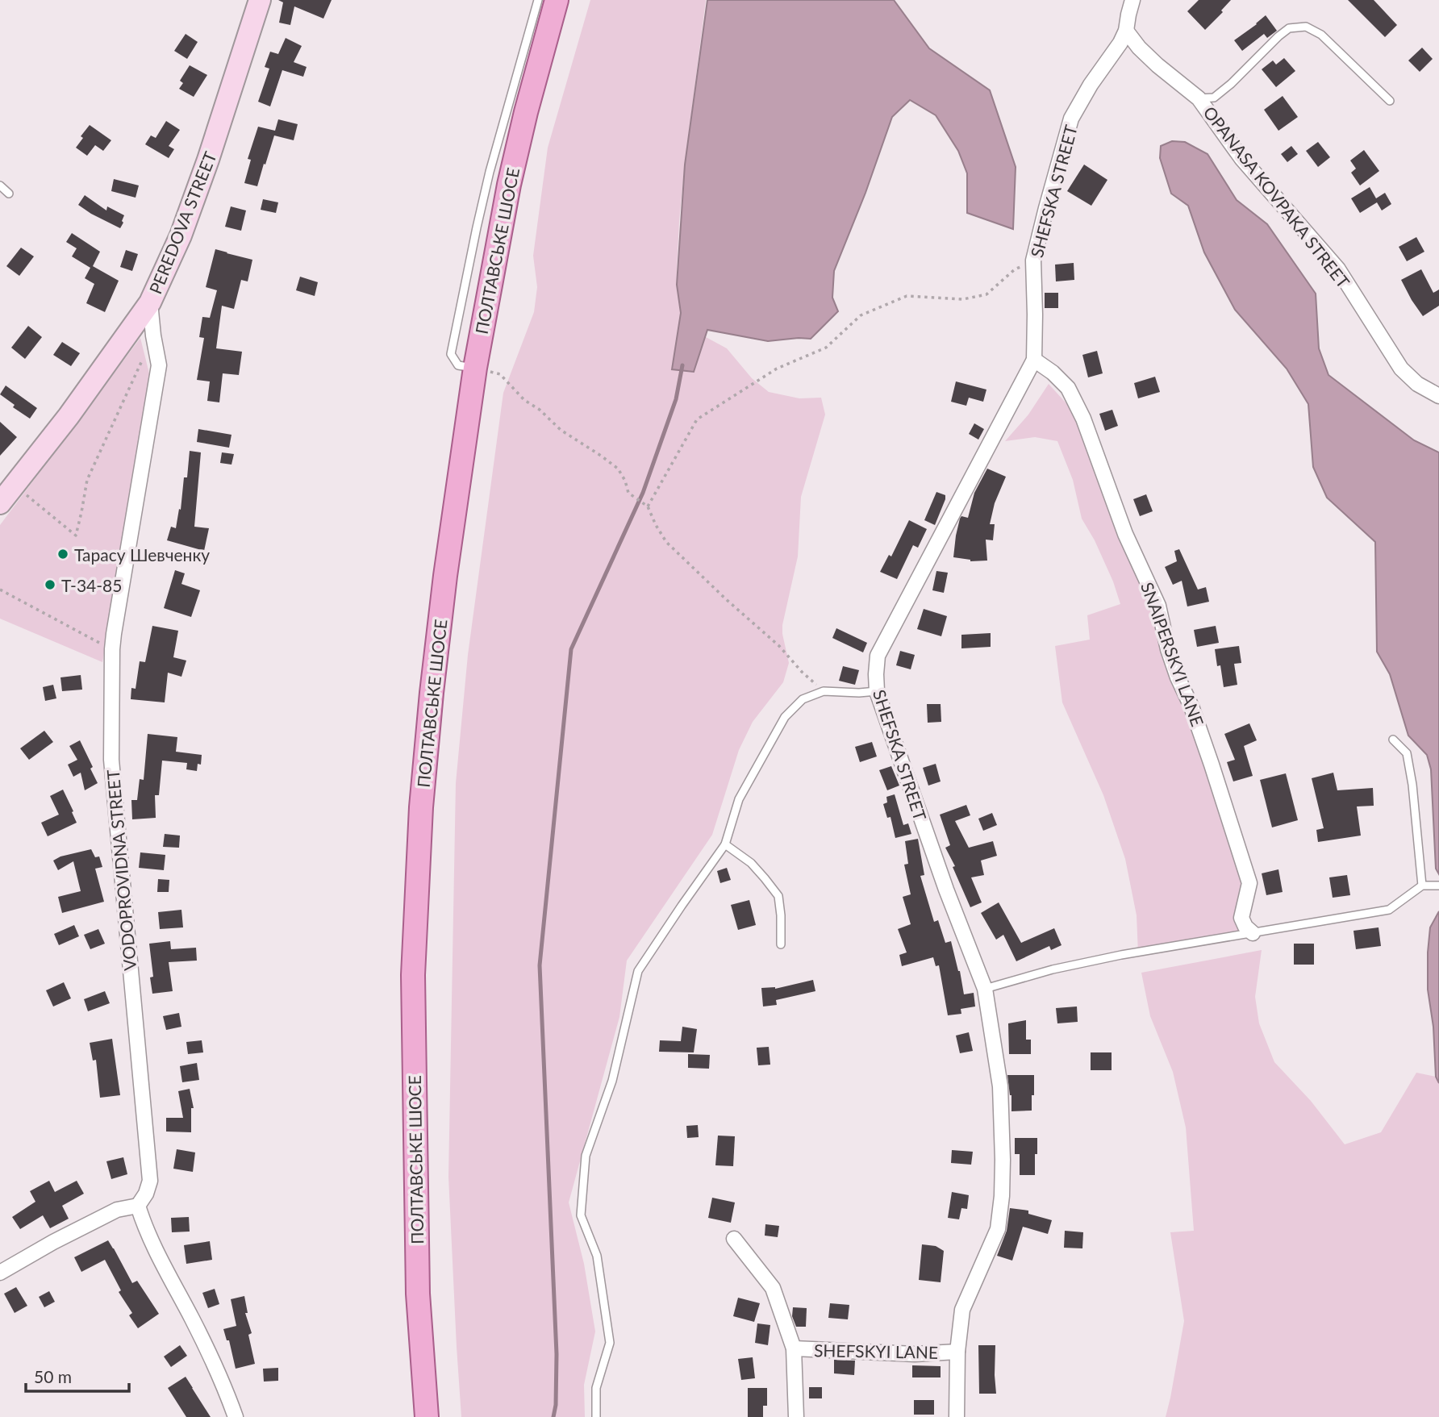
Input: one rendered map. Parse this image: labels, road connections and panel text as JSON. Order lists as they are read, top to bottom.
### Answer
{
  "streets": {
    "main road": ["ПОЛТАВСЬКЕ ШОСЕ"],
    "street": [
      "SHEFSKA STREET",
      "OPANASA KOVPAKA STREET",
      "PEREDOVA STREET",
      "SNAIPERSKYI LANE",
      "VODOPROVIDNA STREET",
      "SHEFSKYI LANE"
    ]
  },
  "crossings": [
    ["SHEFSKA STREET", "OPANASA KOVPAKA STREET"],
    ["SHEFSKA STREET", "SNAIPERSKYI LANE"],
    ["SHEFSKA STREET", "SHEFSKYI LANE"],
    ["PEREDOVA STREET", "VODOPROVIDNA STREET"]
  ],
  "places": ["Тарасу Шевченку", "Т-34-85"],
  "scale_bar": "50 m"
}
